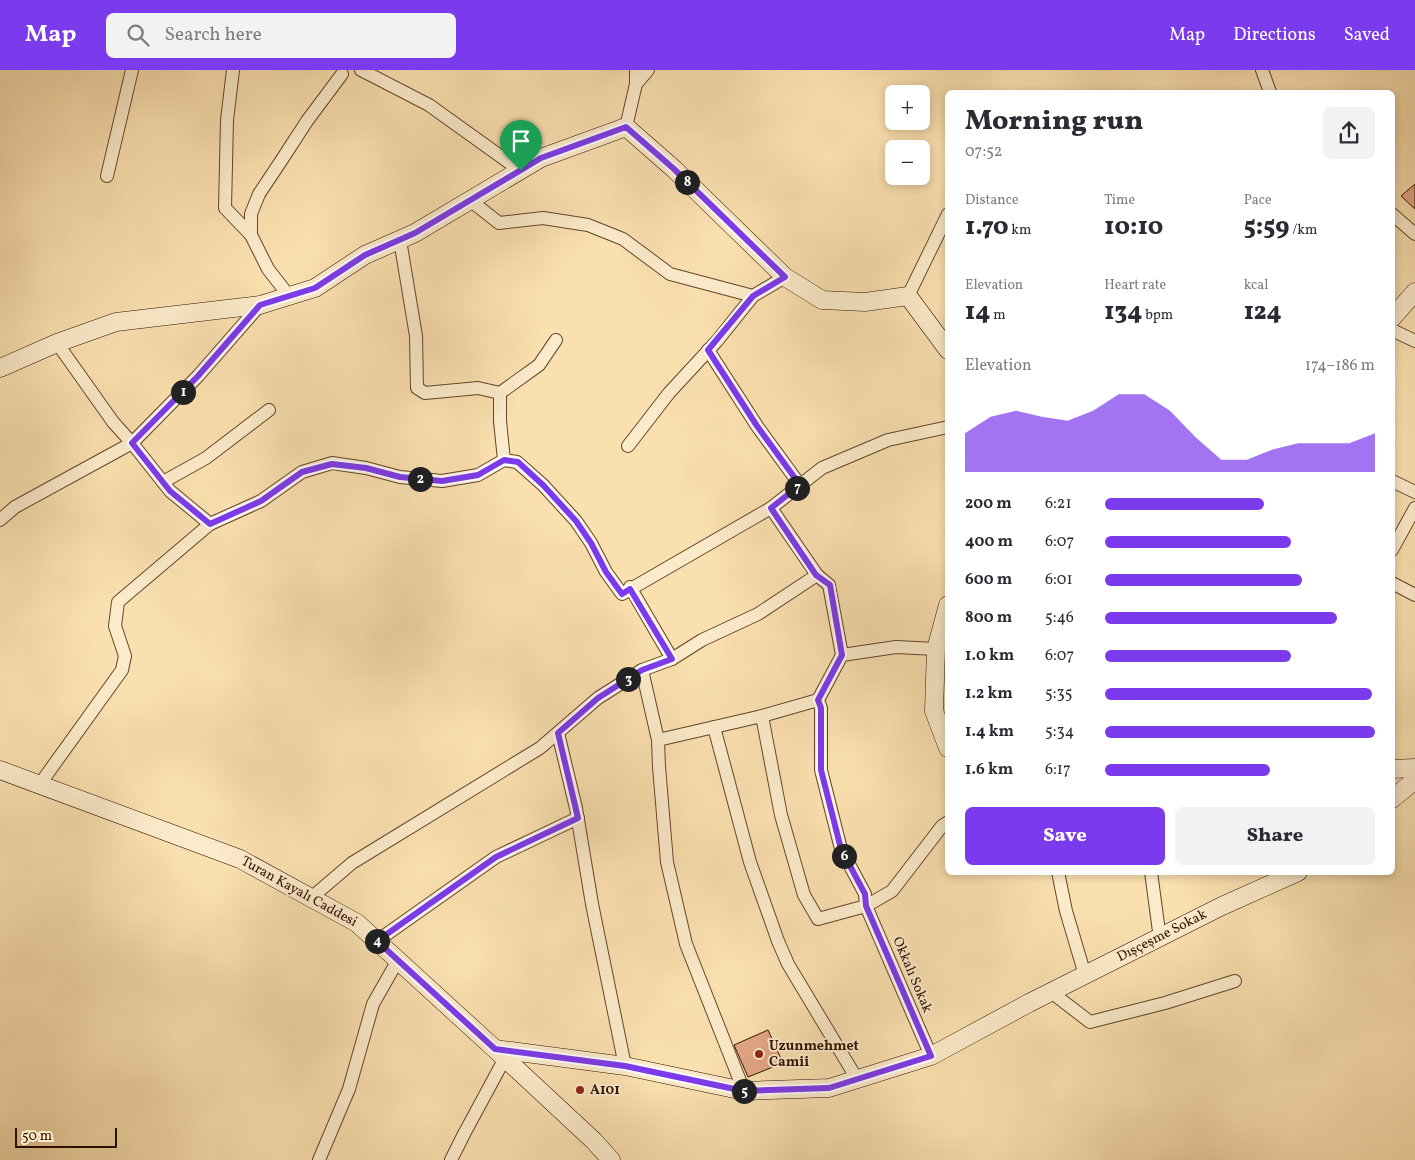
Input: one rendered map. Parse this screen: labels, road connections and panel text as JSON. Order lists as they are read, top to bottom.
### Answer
{
  "streets": {
    "street": ["Turan Kayalı Caddesi", "Dışçeşme Sokak", "Okkalı Sokak"]
  },
  "crossings": [
    ["Turan Kayalı Caddesi", "Dışçeşme Sokak"],
    ["Dışçeşme Sokak", "Okkalı Sokak"]
  ],
  "places": ["Uzunmehmet Camii", "A101"],
  "scale_bar": "50 m",
  "page": {
    "header": "Map",
    "search": "Search here",
    "nav": ["Map", "Directions", "Saved"],
    "map_buttons": ["+", "−"],
    "heading": ["Morning run", "07:52"],
    "pins": [
      "8",
      "1",
      "2",
      "7",
      "3",
      "6",
      "4",
      "5"
    ],
    "stats": [
      ["Distance", "1.70 km"],
      ["Time", "10:10"],
      ["Pace", "5:59 /km"],
      ["Elevation", "14 m"],
      ["Heart rate", "134 bpm"],
      ["kcal", "124"]
    ],
    "chart": ["Elevation", "174–186 m"],
    "list": [
      {
        "name": "200 m",
        "note": "6:21"
      },
      {
        "name": "400 m",
        "note": "6:07"
      },
      {
        "name": "600 m",
        "note": "6:01"
      },
      {
        "name": "800 m",
        "note": "5:46"
      },
      {
        "name": "1.0 km",
        "note": "6:07"
      },
      {
        "name": "1.2 km",
        "note": "5:35"
      },
      {
        "name": "1.4 km",
        "note": "5:34"
      },
      {
        "name": "1.6 km",
        "note": "6:17"
      }
    ],
    "buttons": ["Save", "Share"],
    "scale": "50 m"
  }
}
